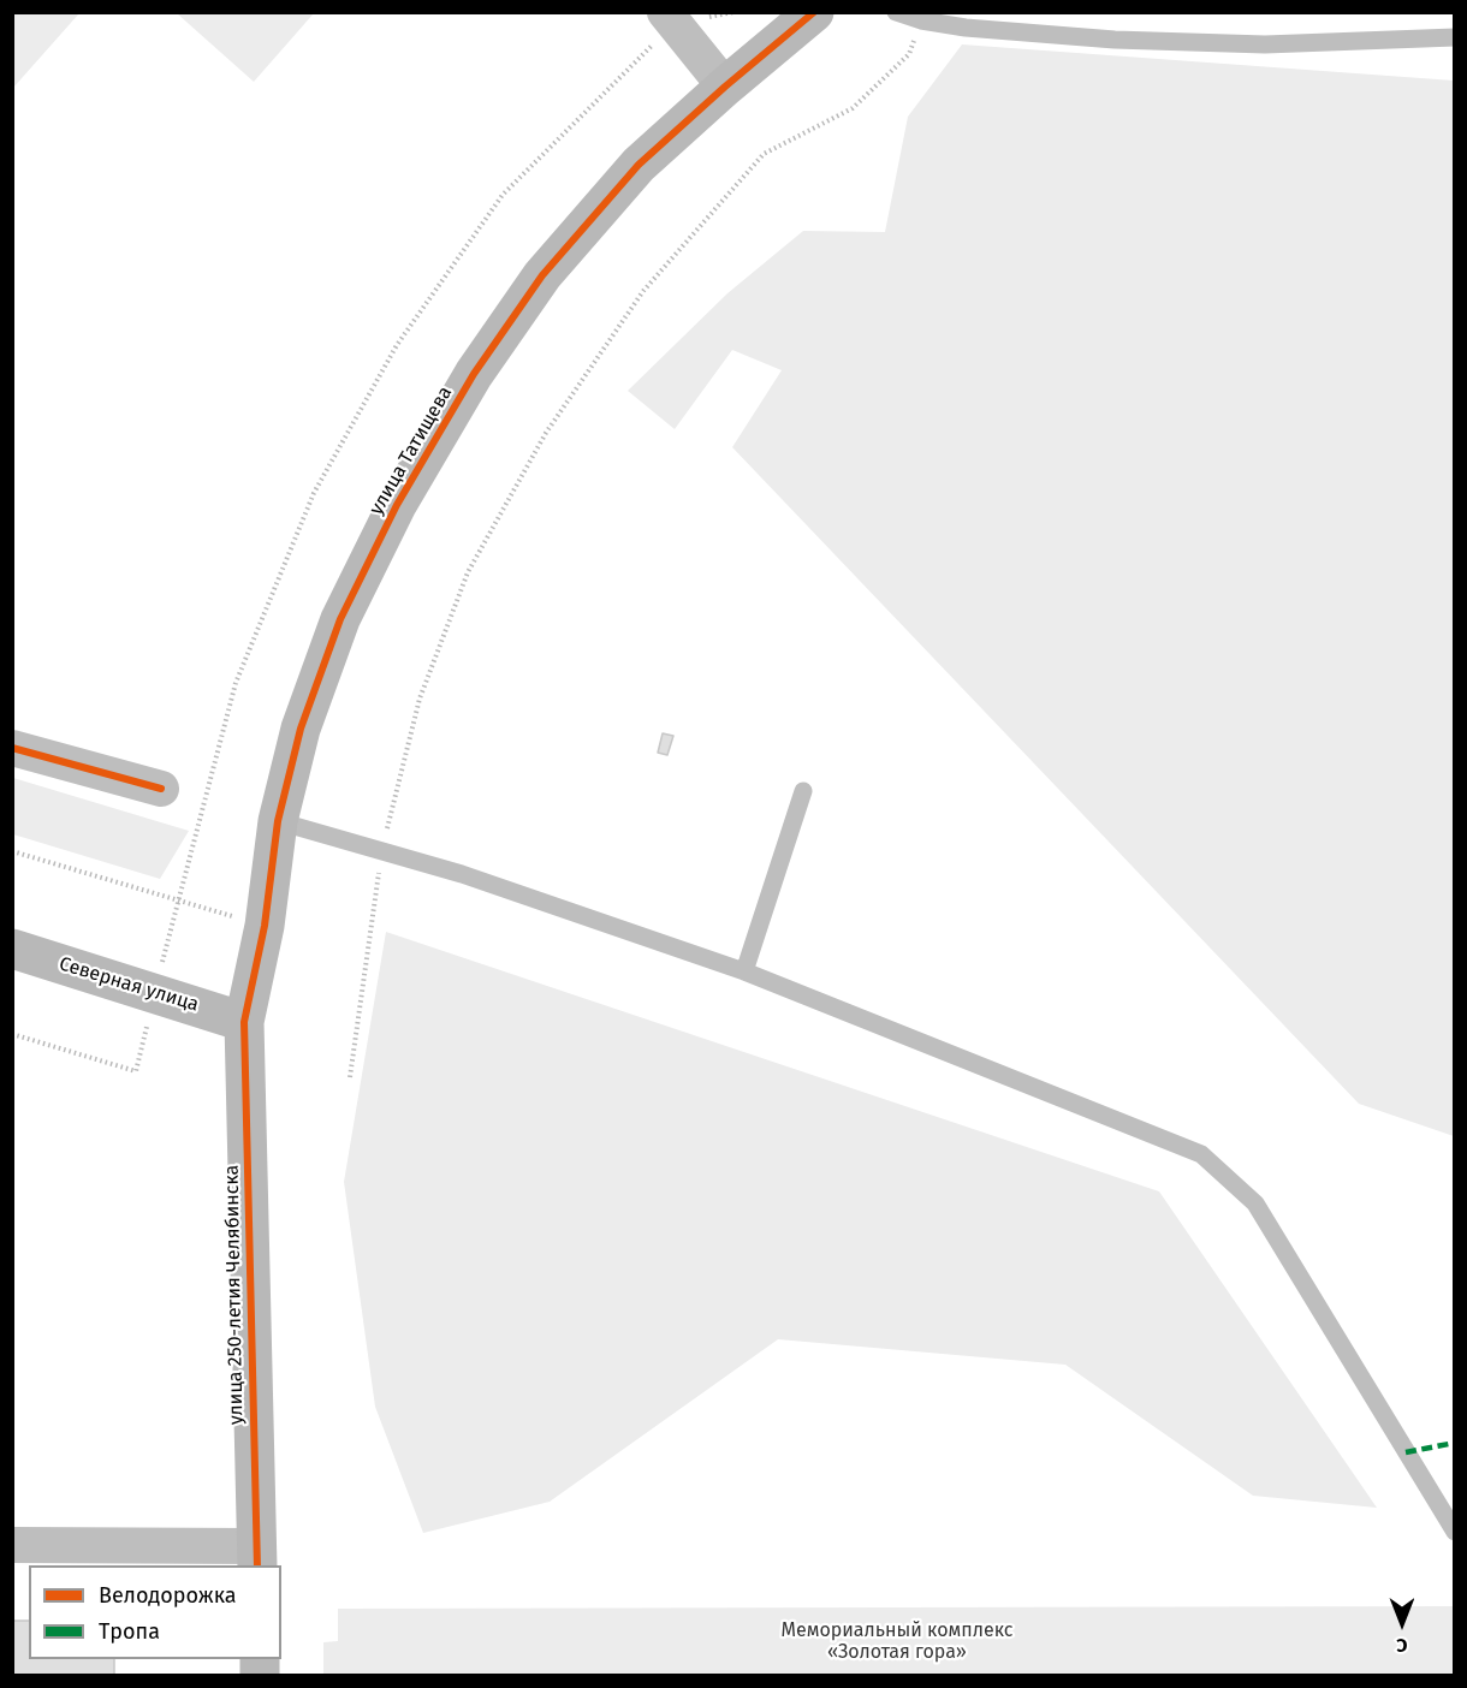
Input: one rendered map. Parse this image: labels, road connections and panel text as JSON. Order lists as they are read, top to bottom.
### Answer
{
  "streets": {
    "street": ["улица Татищева", "Северная улица", "улица 250-летия Челябинска"]
  },
  "crossings": [
    ["улица Татищева", "Северная улица"],
    ["улица Татищева", "улица 250-летия Челябинска"],
    ["Северная улица", "улица 250-летия Челябинска"]
  ],
  "parks": ["Мемориальный комплекс «Золотая гора»"],
  "legend": ["Велодорожка", "Тропа"],
  "north": "bottom"
}
